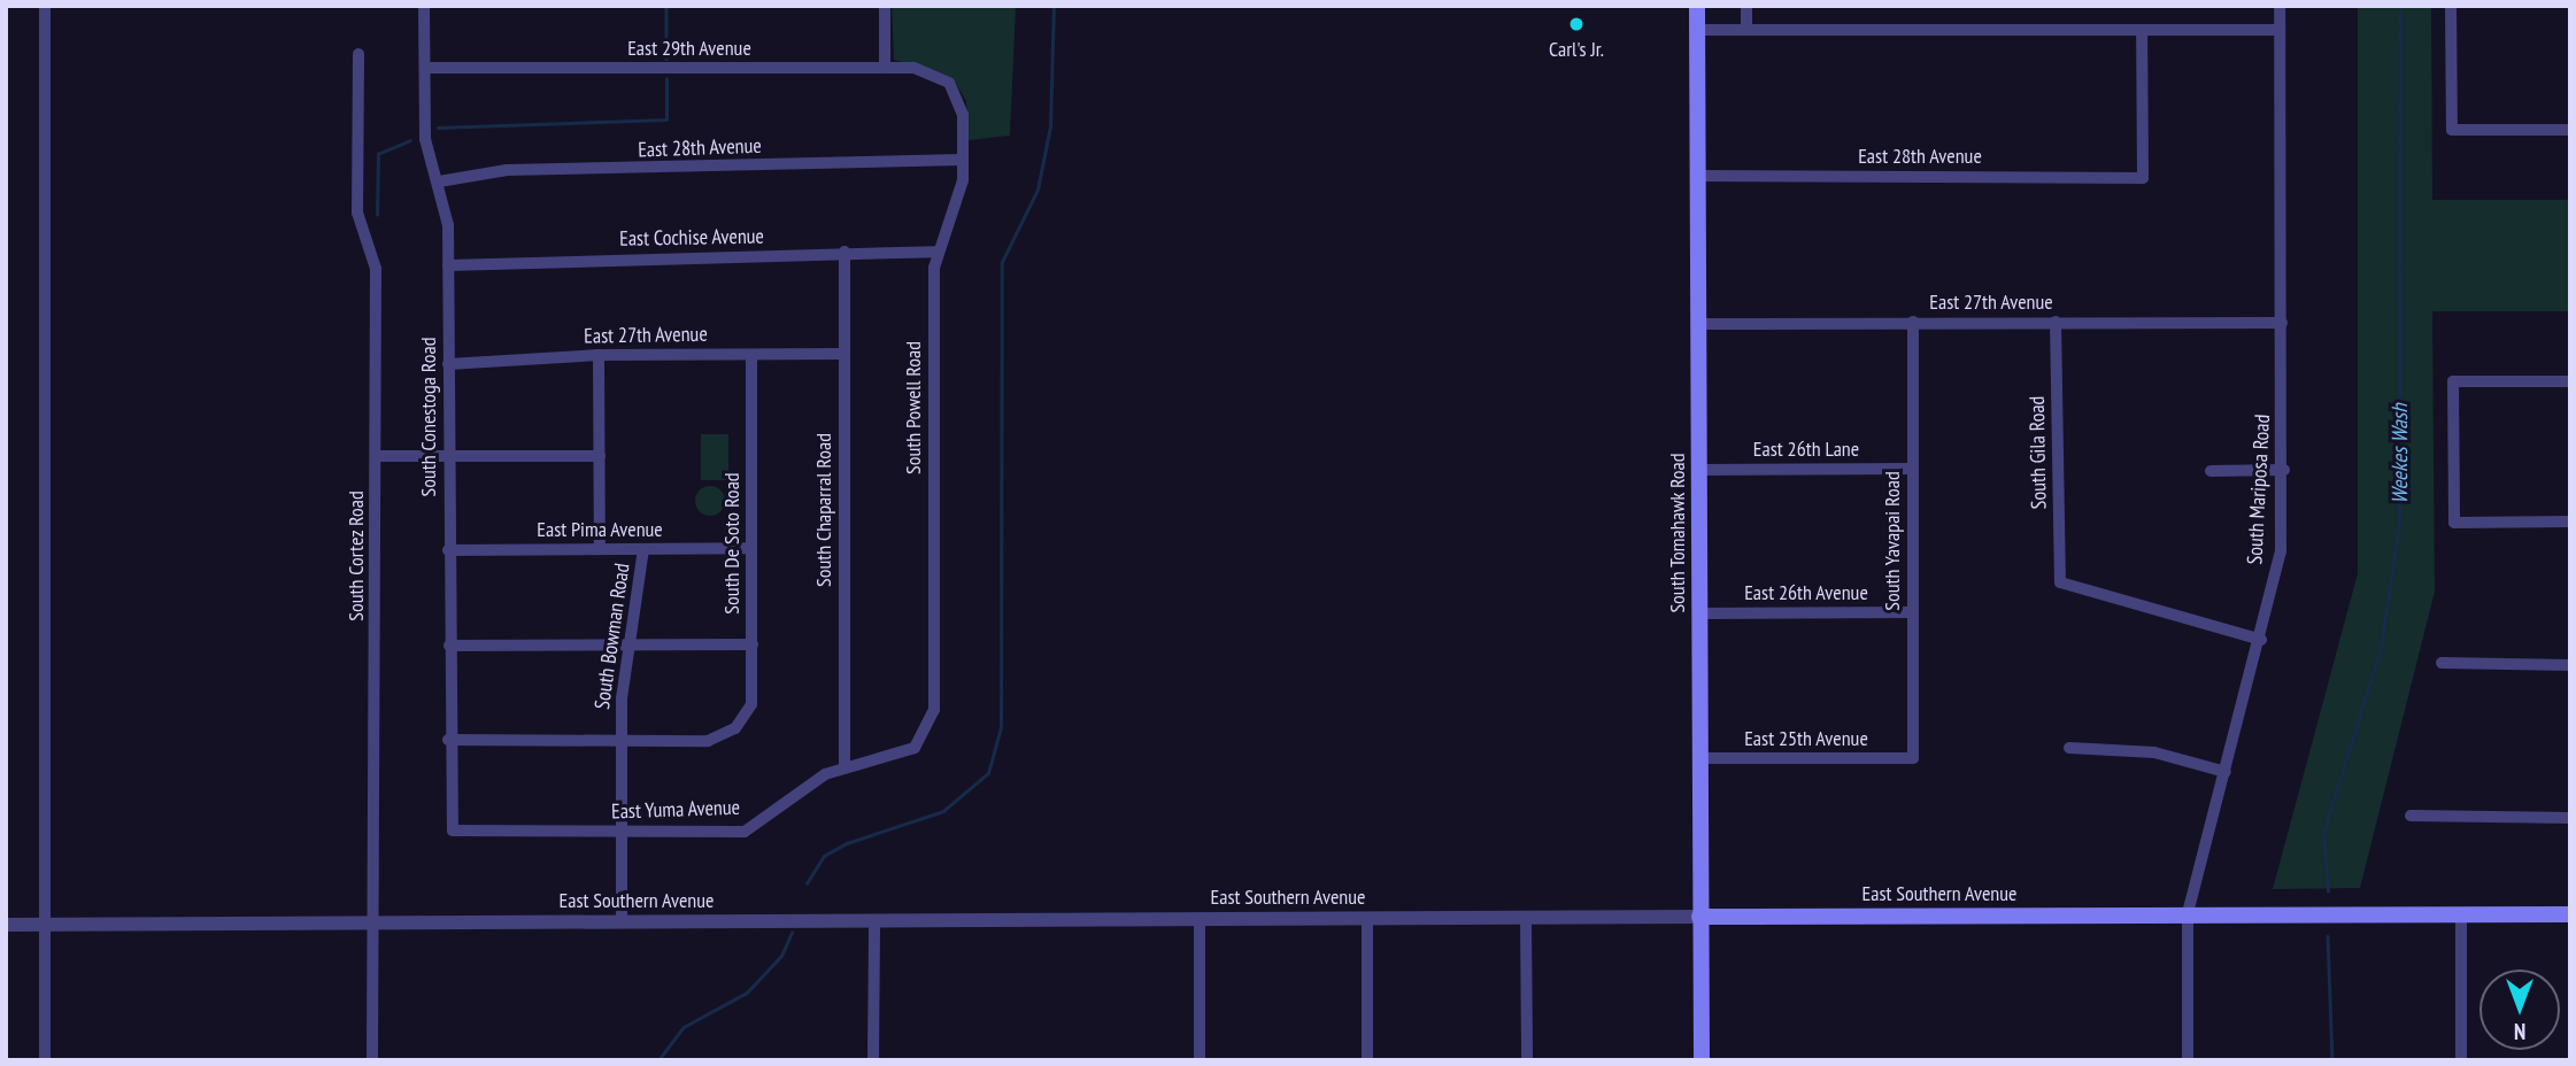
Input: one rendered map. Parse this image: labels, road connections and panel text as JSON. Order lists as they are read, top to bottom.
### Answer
{
  "streets": {
    "main road": ["South Tomahawk Road", "East Southern Avenue"],
    "street": [
      "East 29th Avenue",
      "East 28th Avenue",
      "East Cochise Avenue",
      "East 27th Avenue",
      "South Powell Road",
      "South Conestoga Road",
      "East 26th Lane",
      "South Gila Road",
      "South Mariposa Road",
      "South Chaparral Road",
      "East Pima Avenue",
      "South Yavapai Road",
      "South De Soto Road",
      "South Cortez Road",
      "East 26th Avenue",
      "South Bowman Road",
      "East 25th Avenue",
      "East Yuma Avenue"
    ]
  },
  "crossings": [
    ["East 29th Avenue", "South Powell Road"],
    ["East 29th Avenue", "South Conestoga Road"],
    ["East 28th Avenue", "South Powell Road"],
    ["East 28th Avenue", "South Conestoga Road"],
    ["East 28th Avenue", "South Tomahawk Road"],
    ["East Cochise Avenue", "South Powell Road"],
    ["East Cochise Avenue", "South Conestoga Road"],
    ["East Cochise Avenue", "South Chaparral Road"],
    ["East 27th Avenue", "South Conestoga Road"],
    ["East 27th Avenue", "South Gila Road"],
    ["East 27th Avenue", "South Mariposa Road"],
    ["East 27th Avenue", "South Chaparral Road"],
    ["East 27th Avenue", "South Tomahawk Road"],
    ["East 27th Avenue", "South Yavapai Road"],
    ["East 27th Avenue", "South De Soto Road"],
    ["East 27th Avenue", "South Bowman Road"],
    ["South Powell Road", "East Yuma Avenue"],
    ["South Conestoga Road", "East Pima Avenue"],
    ["South Conestoga Road", "East Yuma Avenue"],
    ["East 26th Lane", "South Tomahawk Road"],
    ["East 26th Lane", "South Yavapai Road"],
    ["South Gila Road", "South Mariposa Road"],
    ["South Mariposa Road", "East Southern Avenue"],
    ["South Chaparral Road", "East Yuma Avenue"],
    ["East Pima Avenue", "South De Soto Road"],
    ["East Pima Avenue", "South Bowman Road"],
    ["South Tomahawk Road", "East 26th Avenue"],
    ["South Tomahawk Road", "East 25th Avenue"],
    ["South Tomahawk Road", "East Southern Avenue"],
    ["South Yavapai Road", "East 26th Avenue"],
    ["South Yavapai Road", "East 25th Avenue"],
    ["South De Soto Road", "South Bowman Road"],
    ["South Cortez Road", "East Southern Avenue"],
    ["South Bowman Road", "East Yuma Avenue"],
    ["South Bowman Road", "East Southern Avenue"]
  ],
  "water": ["Weekes Wash"],
  "places": ["Carl's Jr."],
  "north": "bottom"
}
